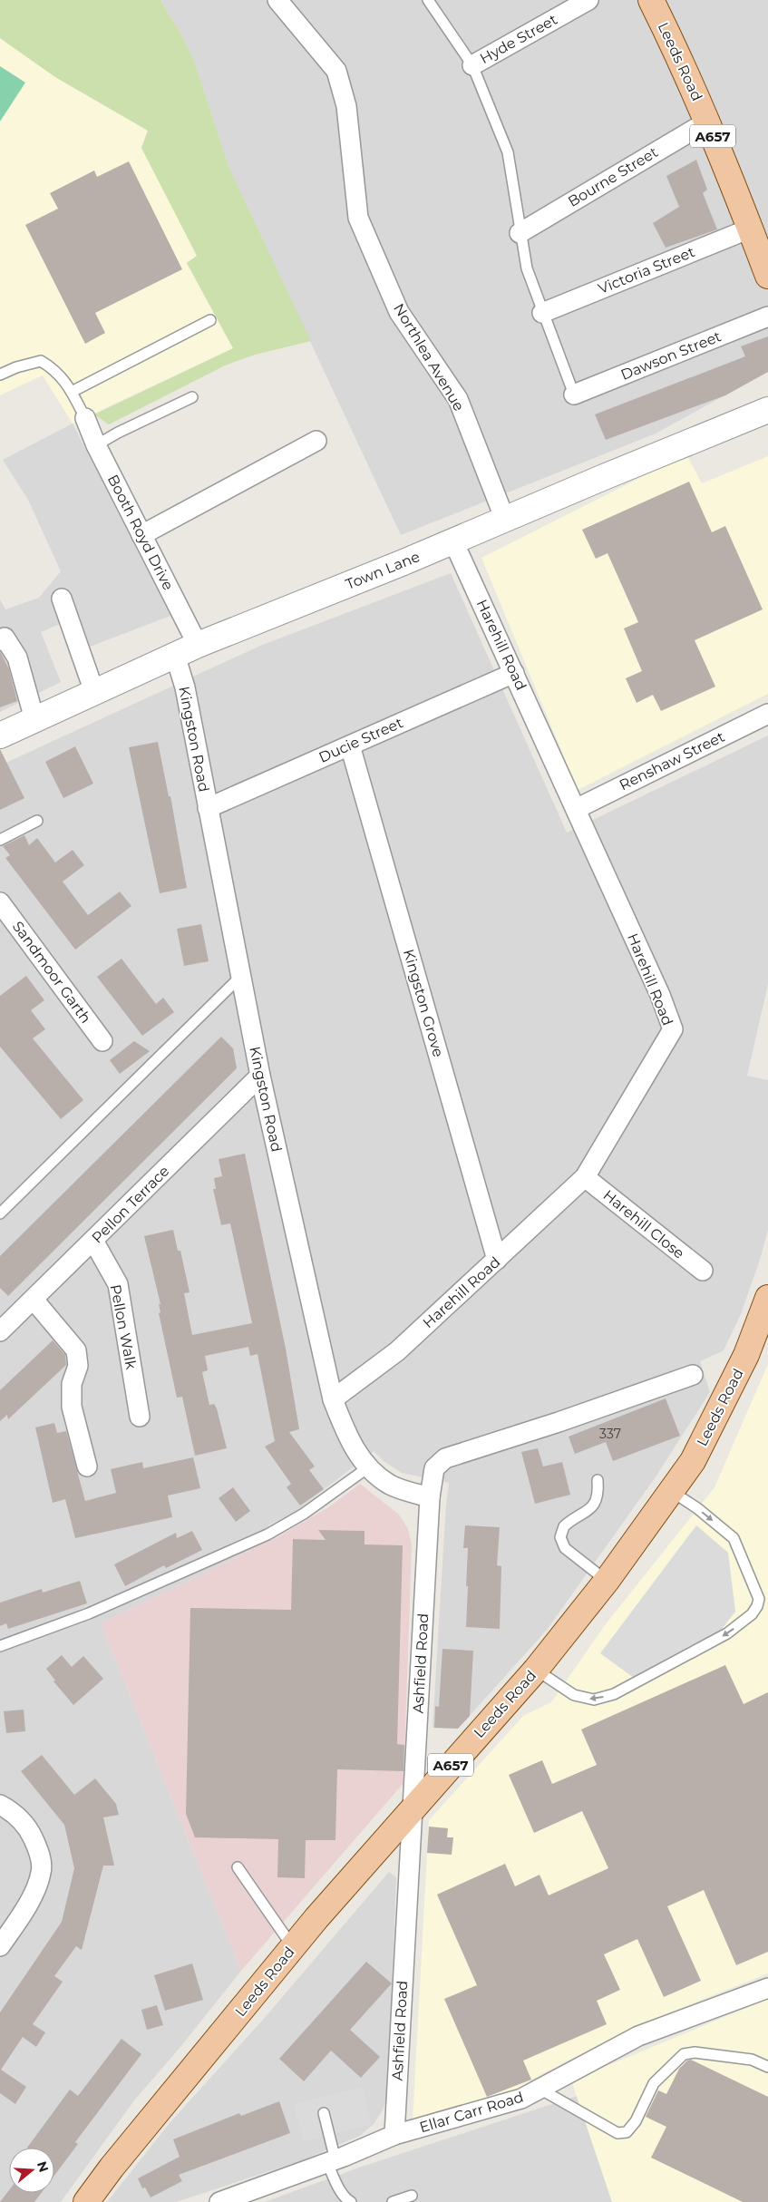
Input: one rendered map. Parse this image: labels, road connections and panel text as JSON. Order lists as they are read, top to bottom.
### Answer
{
  "streets": {
    "main road": ["Leeds Road", "A657"],
    "street": [
      "Hyde Street",
      "Bourne Street",
      "Victoria Street",
      "Dawson Street",
      "Northlea Avenue",
      "Booth Royd Drive",
      "Town Lane",
      "Harehill Road",
      "Kingston Road",
      "Ducie Street",
      "Renshaw Street",
      "Sandmoor Garth",
      "Kingston Grove",
      "Pellon Terrace",
      "Harehill Close",
      "Pellon Walk",
      "Ashfield Road",
      "Ellar Carr Road"
    ]
  },
  "crossings": [
    ["Leeds Road", "Bourne Street"],
    ["Leeds Road", "Victoria Street"],
    ["Leeds Road", "Ashfield Road"],
    ["Northlea Avenue", "Town Lane"],
    ["Booth Royd Drive", "Town Lane"],
    ["Town Lane", "Harehill Road"],
    ["Town Lane", "Kingston Road"],
    ["Harehill Road", "Kingston Road"],
    ["Harehill Road", "Ducie Street"],
    ["Harehill Road", "Renshaw Street"],
    ["Harehill Road", "Kingston Grove"],
    ["Harehill Road", "Harehill Close"],
    ["Kingston Road", "Ducie Street"],
    ["Kingston Road", "Pellon Terrace"],
    ["Kingston Road", "Ashfield Road"],
    ["Ducie Street", "Kingston Grove"],
    ["Pellon Terrace", "Pellon Walk"],
    ["Ashfield Road", "Ellar Carr Road"]
  ],
  "house_numbers": ["337"],
  "north": "right"
}
